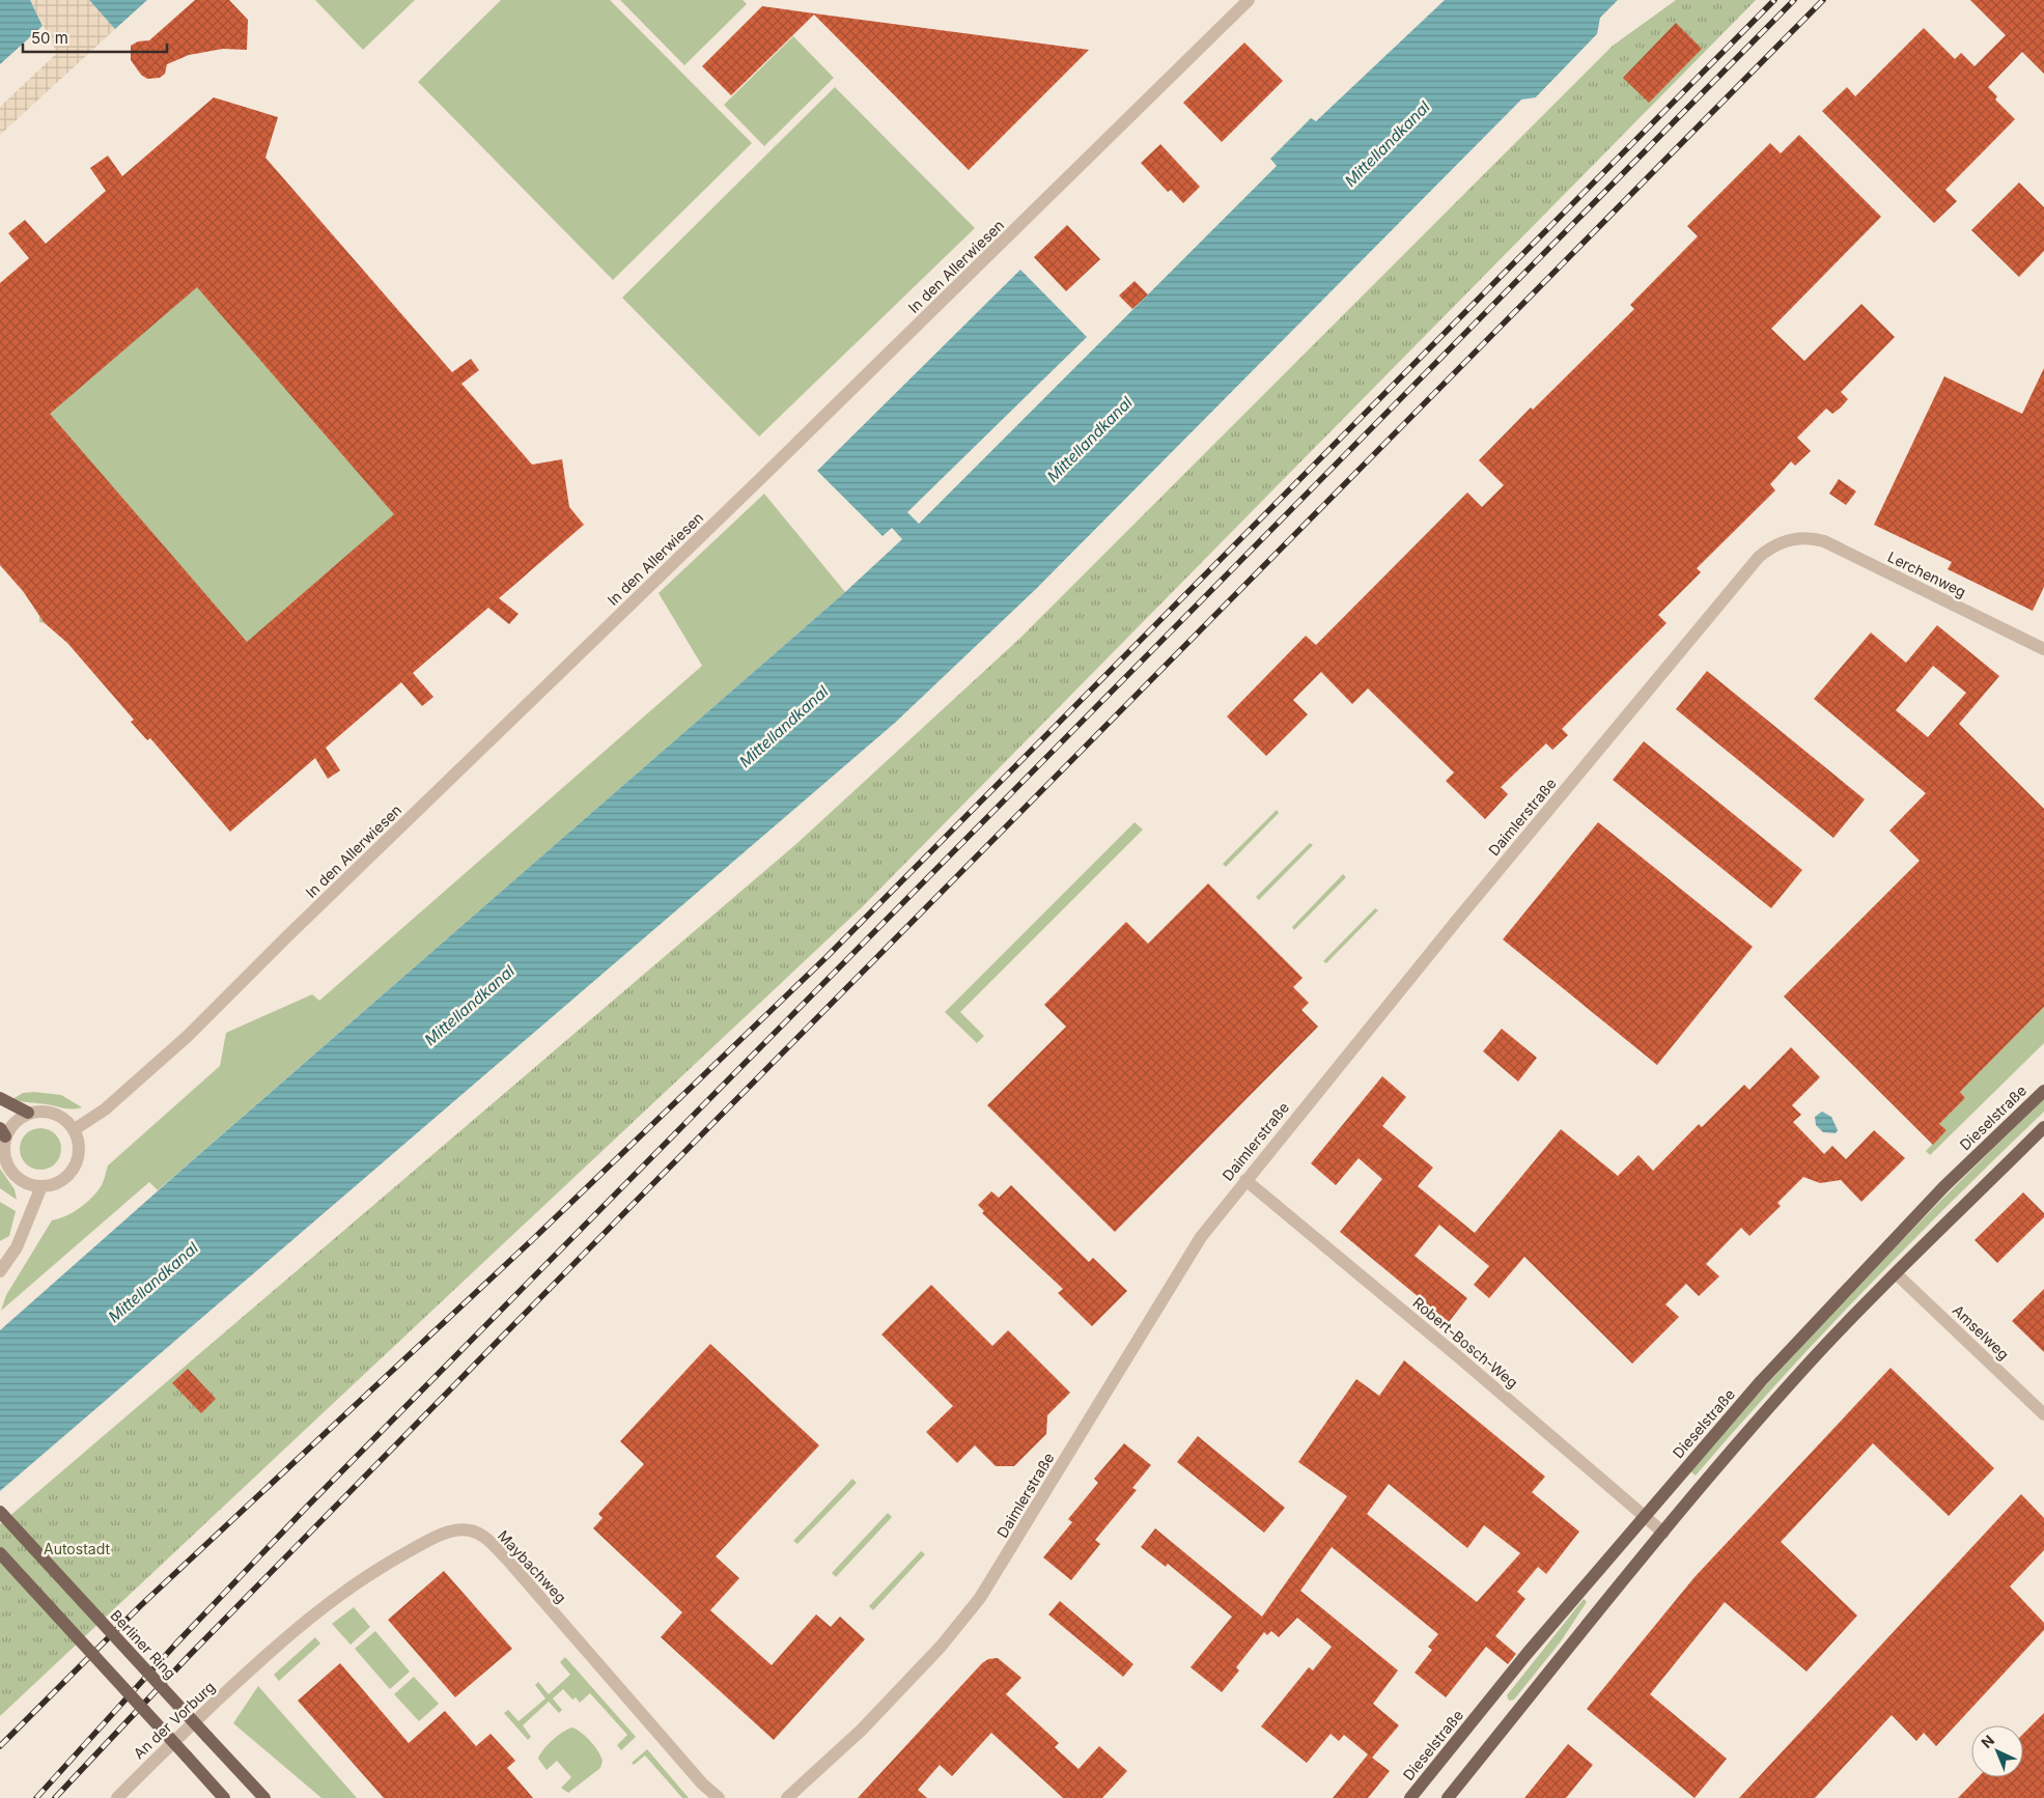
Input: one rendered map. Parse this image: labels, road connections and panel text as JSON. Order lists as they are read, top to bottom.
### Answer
{
  "streets": {
    "main road": ["Dieselstraße", "Berliner Ring"],
    "street": [
      "In den Allerwiesen",
      "Lerchenweg",
      "Daimlerstraße",
      "Amselweg",
      "Robert-Bosch-Weg",
      "Maybachweg",
      "An der Vorburg"
    ]
  },
  "crossings": [
    ["Lerchenweg", "Daimlerstraße"],
    ["Daimlerstraße", "Robert-Bosch-Weg"],
    ["Dieselstraße", "Robert-Bosch-Weg"],
    ["Maybachweg", "An der Vorburg"]
  ],
  "water": ["Mittellandkanal"],
  "parks": ["Autostadt"],
  "scale_bar": "50 m",
  "north": "top left"
}
